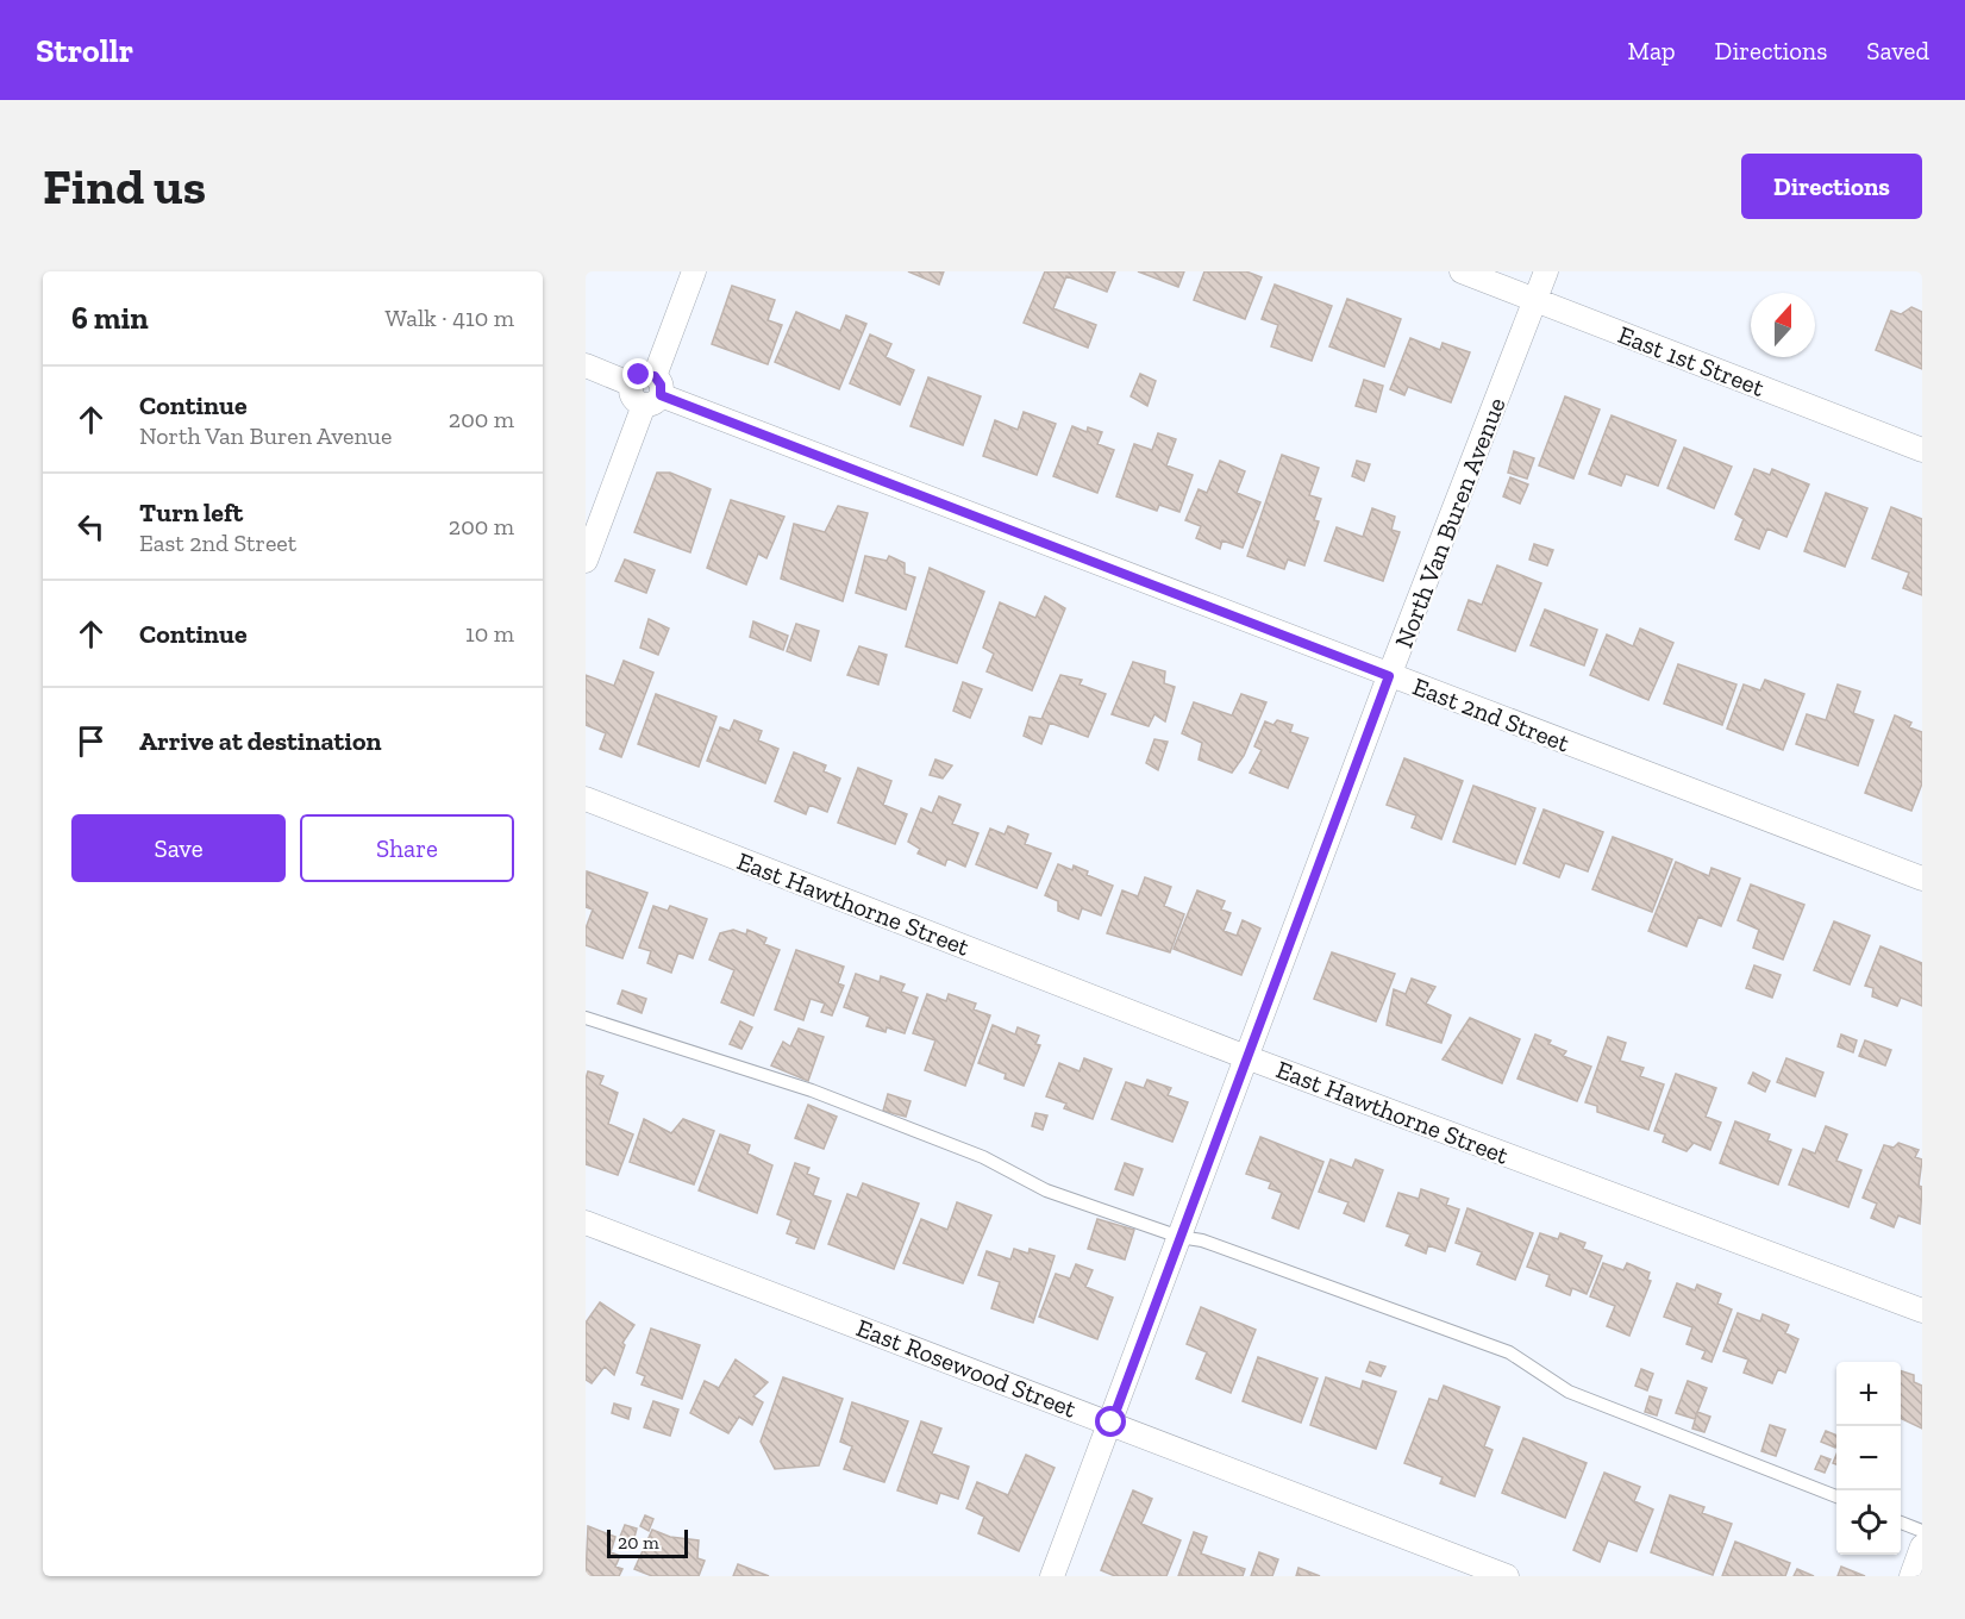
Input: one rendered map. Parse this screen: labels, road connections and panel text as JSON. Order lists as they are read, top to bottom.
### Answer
{
  "streets": {
    "street": [
      "East 1st Street",
      "North Van Buren Avenue",
      "East 2nd Street",
      "East Hawthorne Street",
      "East Rosewood Street"
    ]
  },
  "crossings": [
    ["East 1st Street", "North Van Buren Avenue"],
    ["North Van Buren Avenue", "East 2nd Street"],
    ["North Van Buren Avenue", "East Hawthorne Street"],
    ["North Van Buren Avenue", "East Rosewood Street"]
  ],
  "scale_bar": "20 m",
  "north": "top",
  "page": {
    "header": "Strollr",
    "nav": ["Map", "Directions", "Saved"],
    "buttons": [
      "Directions",
      ["Save", "Share"]
    ],
    "title": "Find us",
    "heading": ["6 min", "Walk · 410 m"],
    "list": [
      ["Continue", "North Van Buren Avenue", "200 m"],
      ["Turn left", "East 2nd Street", "200 m"],
      ["Continue", "10 m"],
      "Arrive at destination"
    ],
    "map_buttons": ["+", "−"],
    "scale": "20 m"
  }
}
